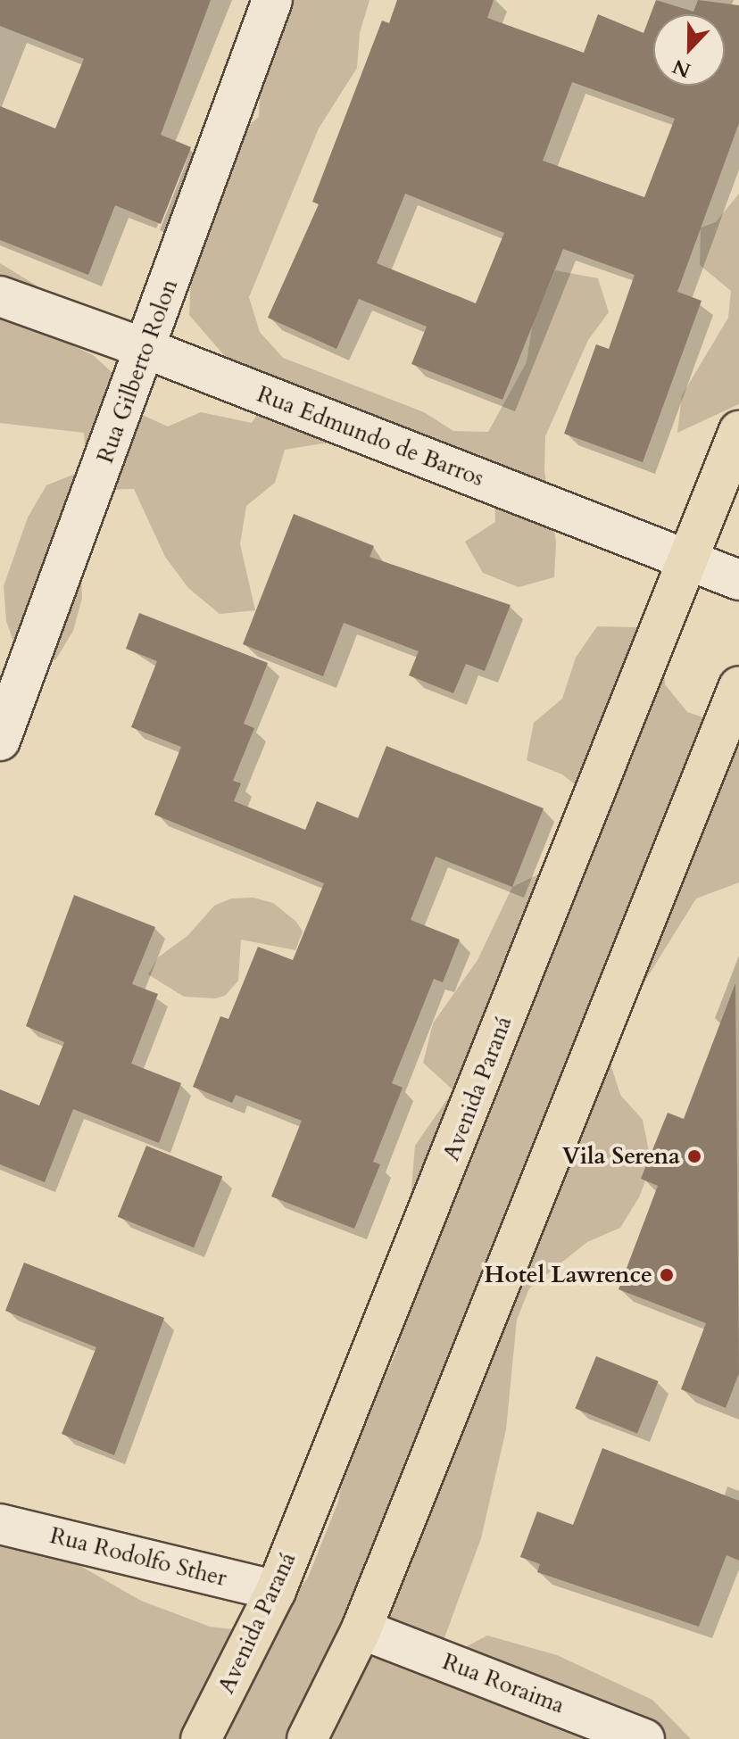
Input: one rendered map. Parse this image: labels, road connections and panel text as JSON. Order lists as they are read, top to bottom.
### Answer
{
  "streets": {
    "main road": ["Avenida Paraná"],
    "street": [
      "Rua Gilberto Rolon",
      "Rua Edmundo de Barros",
      "Rua Rodolfo Sther",
      "Rua Roraima"
    ]
  },
  "crossings": [
    ["Rua Gilberto Rolon", "Rua Edmundo de Barros"],
    ["Rua Edmundo de Barros", "Avenida Paraná"],
    ["Avenida Paraná", "Rua Rodolfo Sther"]
  ],
  "places": ["Vila Serena", "Hotel Lawrence"],
  "north": "bottom"
}
